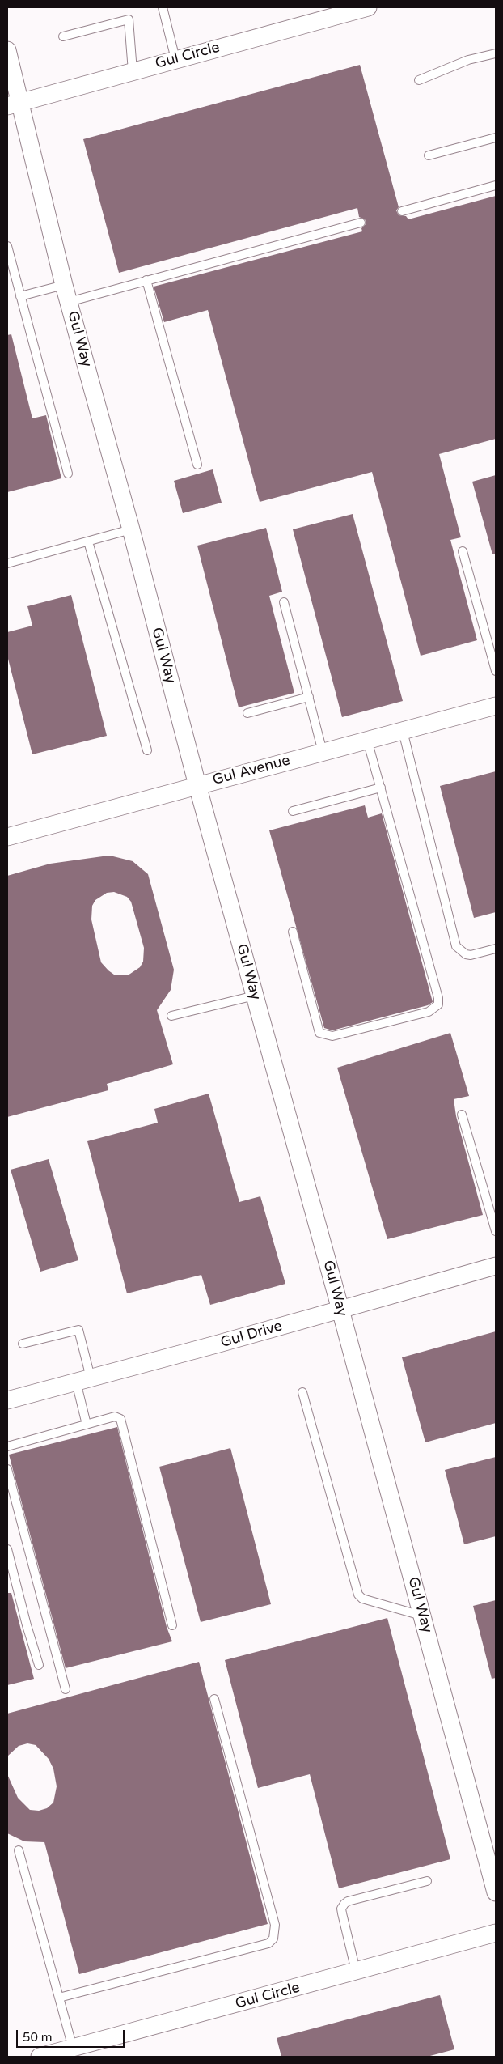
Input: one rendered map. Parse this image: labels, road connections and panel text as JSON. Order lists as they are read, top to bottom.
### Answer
{
  "streets": {
    "street": [
      "Gul Circle",
      "Gul Way",
      "Gul Avenue",
      "Gul Drive"
    ]
  },
  "crossings": [
    ["Gul Circle", "Gul Way"],
    ["Gul Way", "Gul Avenue"],
    ["Gul Way", "Gul Drive"]
  ],
  "scale_bar": "50 m"
}
